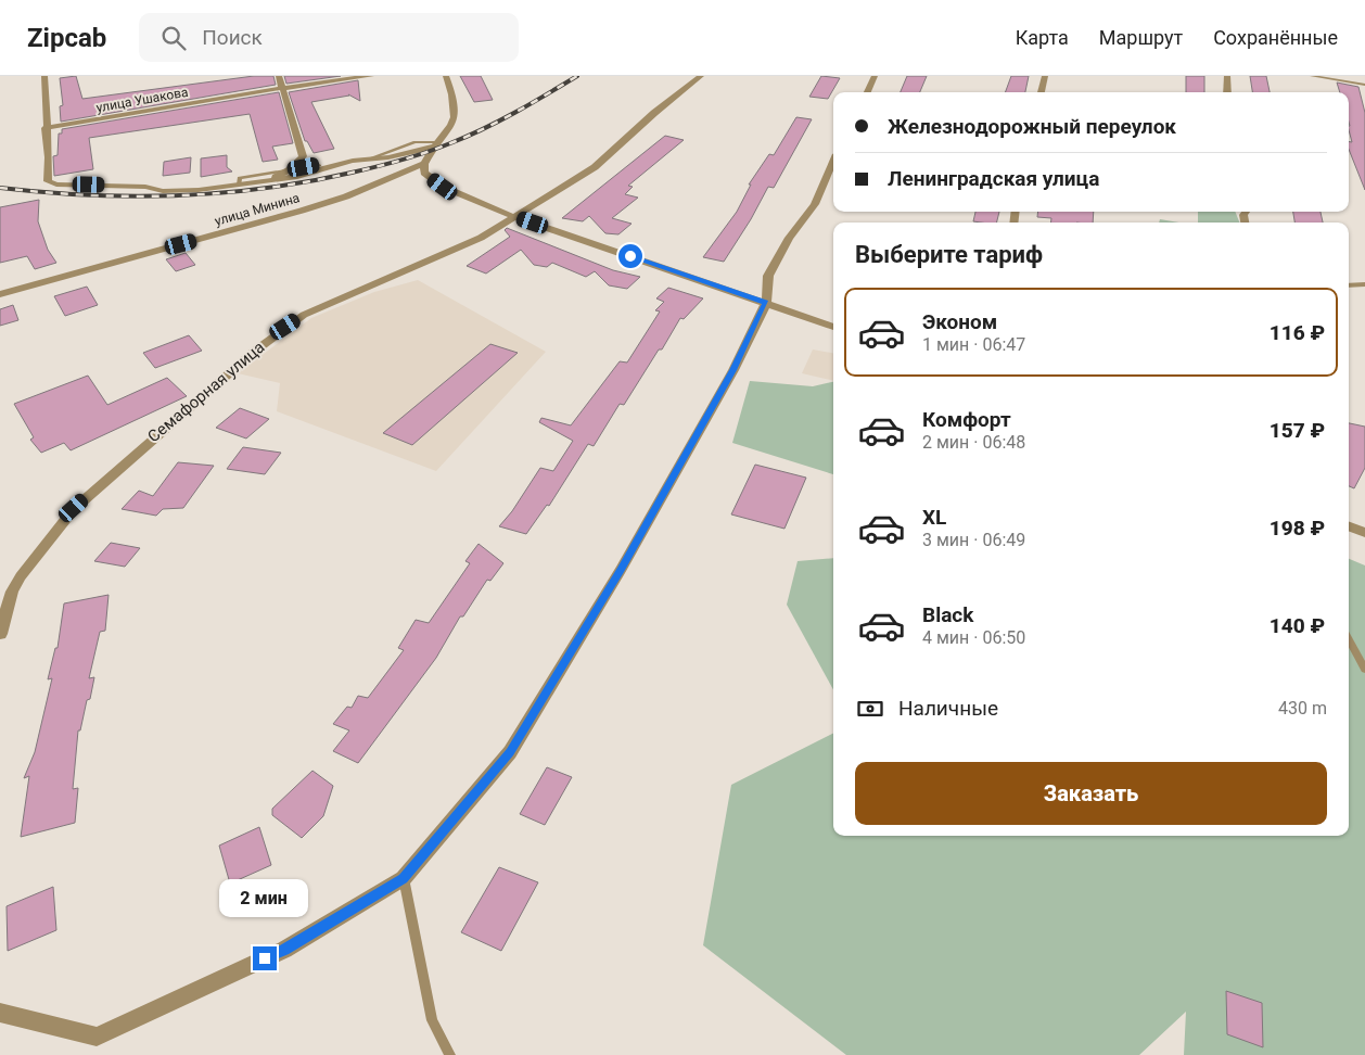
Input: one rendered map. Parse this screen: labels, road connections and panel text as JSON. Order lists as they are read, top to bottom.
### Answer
{
  "streets": {
    "street": ["улица Ушакова", "улица Минина", "Семафорная улица"]
  },
  "crossings": [
    ["улица Ушакова", "улица Минина"]
  ],
  "page": {
    "header": "Zipcab",
    "search": "Поиск",
    "nav": ["Карта", "Маршрут", "Сохранённые"],
    "banner": ["Железнодорожный переулок", "Ленинградская улица"],
    "heading": "Выберите тариф",
    "list": [
      {
        "name": "Эконом",
        "note": "1 мин · 06:47",
        "value": "116 ₽"
      },
      {
        "name": "Комфорт",
        "note": "2 мин · 06:48",
        "value": "157 ₽"
      },
      {
        "name": "XL",
        "note": "3 мин · 06:49",
        "value": "198 ₽"
      },
      {
        "name": "Black",
        "note": "4 мин · 06:50",
        "value": "140 ₽"
      }
    ],
    "pay": ["Наличные", "430 m"],
    "buttons": "Заказать",
    "bubble": "2 мин"
  }
}
